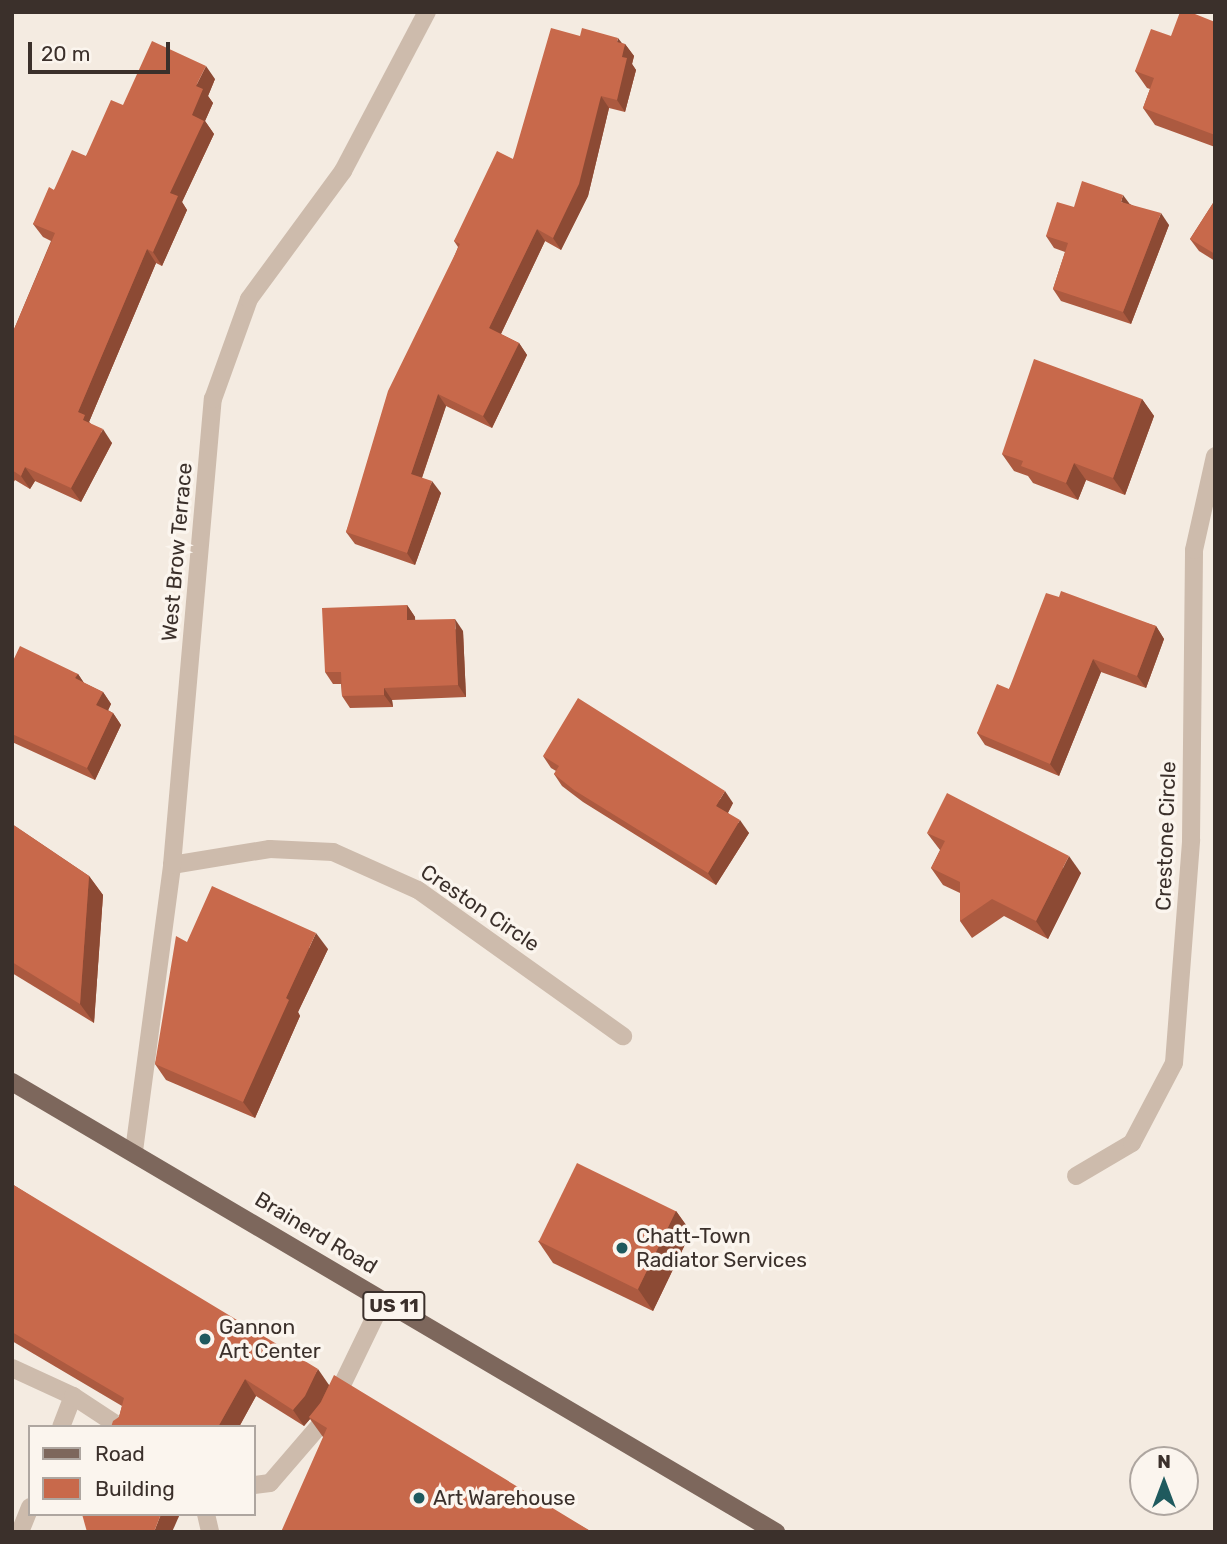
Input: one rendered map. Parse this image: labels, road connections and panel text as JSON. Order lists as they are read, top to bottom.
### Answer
{
  "streets": {
    "main road": ["Brainerd Road", "US 11"],
    "street": ["West Brow Terrace", "Crestone Circle", "Creston Circle"]
  },
  "crossings": [
    ["West Brow Terrace", "Creston Circle"],
    ["West Brow Terrace", "Brainerd Road"]
  ],
  "places": ["Chatt-Town Radiator Services", "Gannon Art Center", "Art Warehouse"],
  "legend": ["Road", "Building"],
  "scale_bar": "20 m",
  "north": "top"
}
